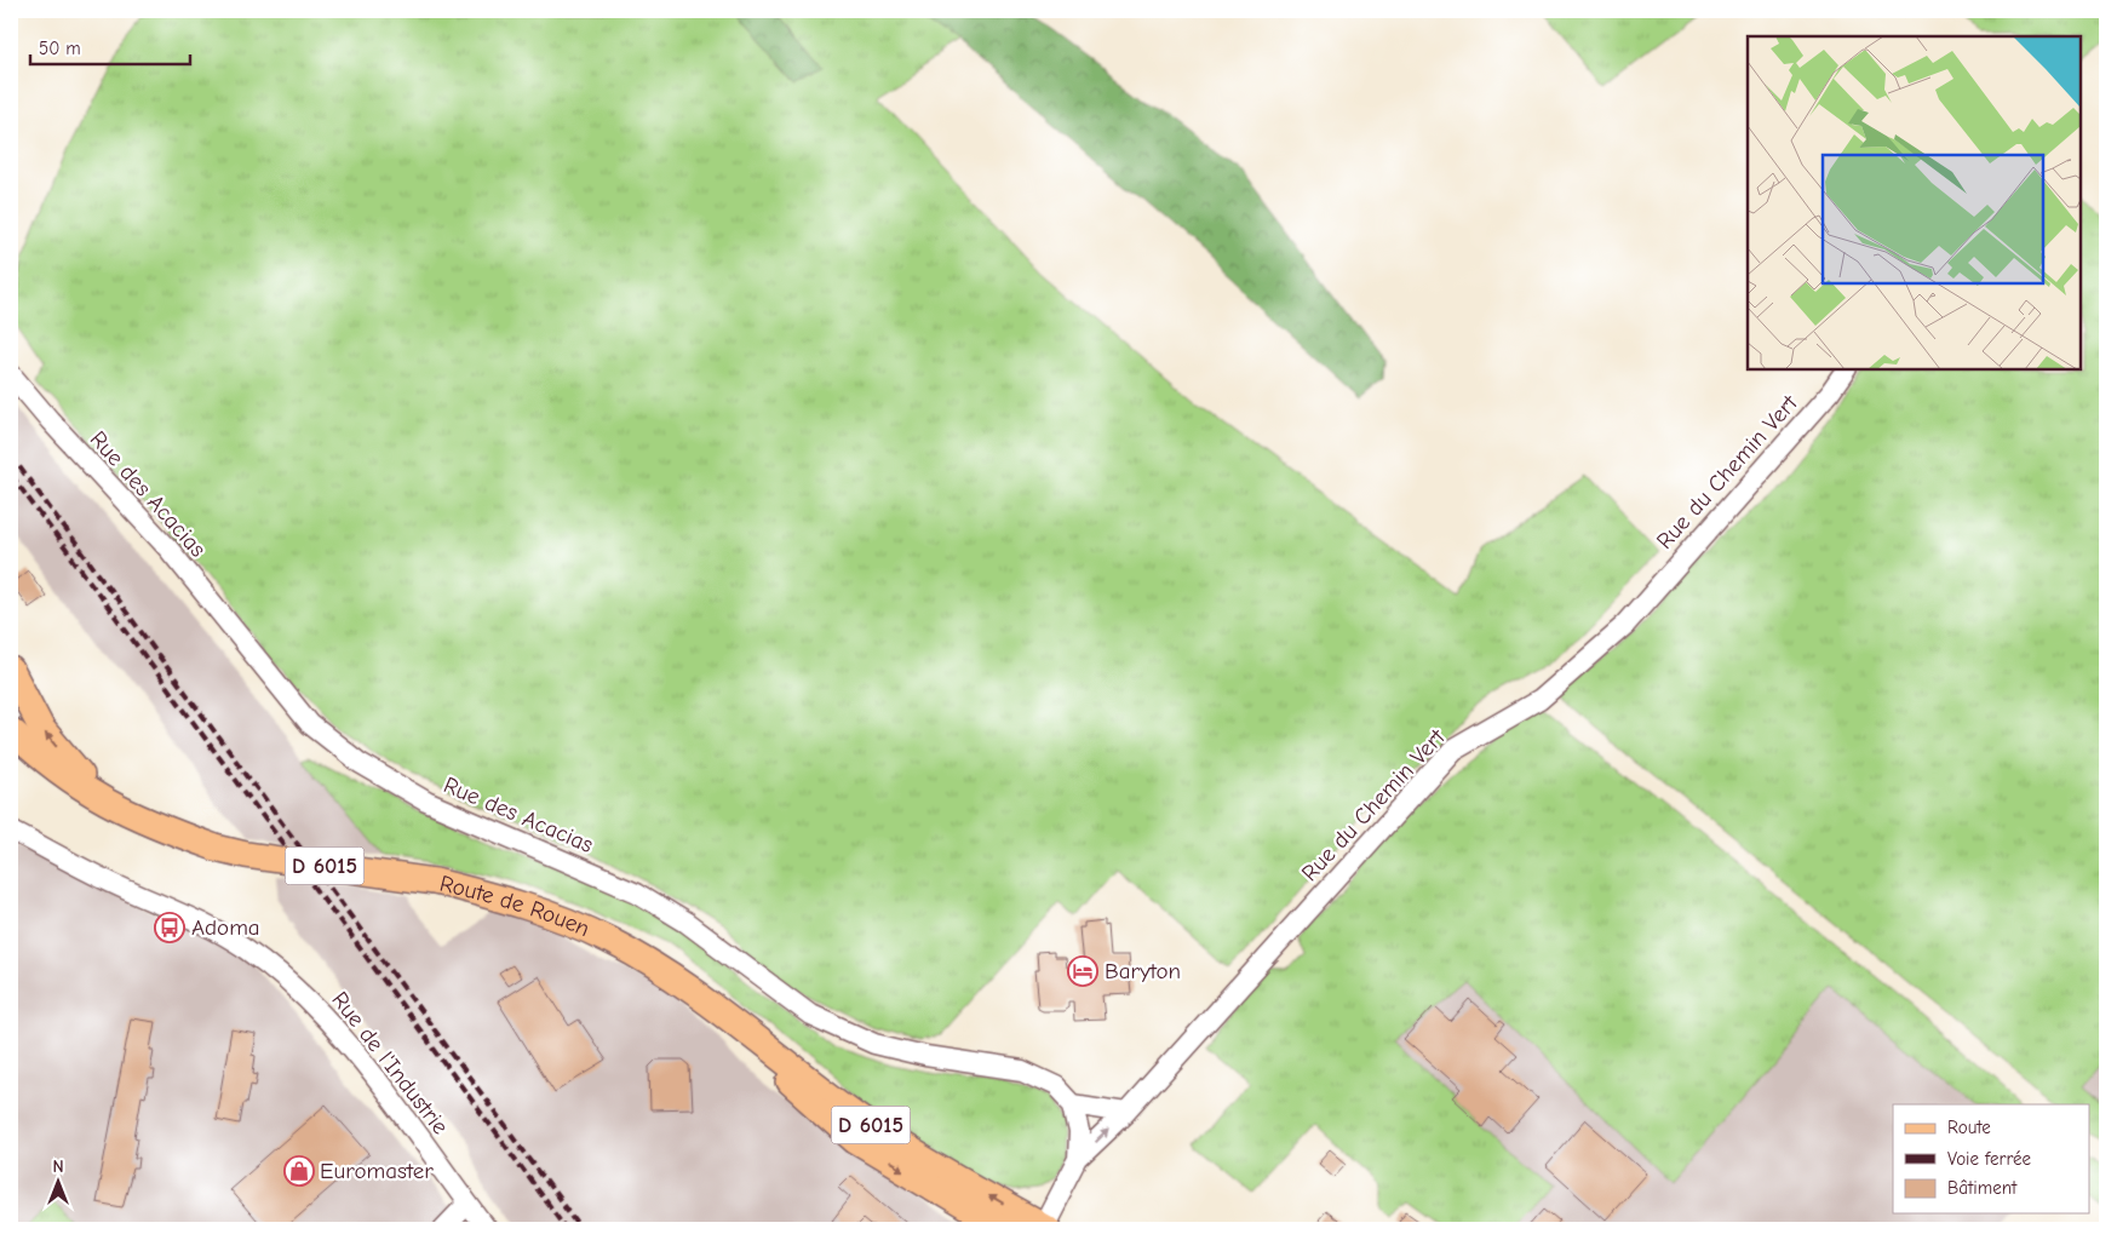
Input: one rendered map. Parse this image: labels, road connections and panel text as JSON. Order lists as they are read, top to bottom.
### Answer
{
  "streets": {
    "main road": ["D 6015", "Route de Rouen"],
    "street": ["Rue du Chemin Vert", "Rue des Acacias", "Rue de l'Industrie"]
  },
  "crossings": [
    ["Rue du Chemin Vert", "Route de Rouen"]
  ],
  "places": {
    "bus stop": ["Adoma"],
    "hotel": ["Baryton"],
    "shop": ["Euromaster"]
  },
  "legend": ["Route", "Voie ferrée", "Bâtiment"],
  "scale_bar": "50 m",
  "north": "top"
}
